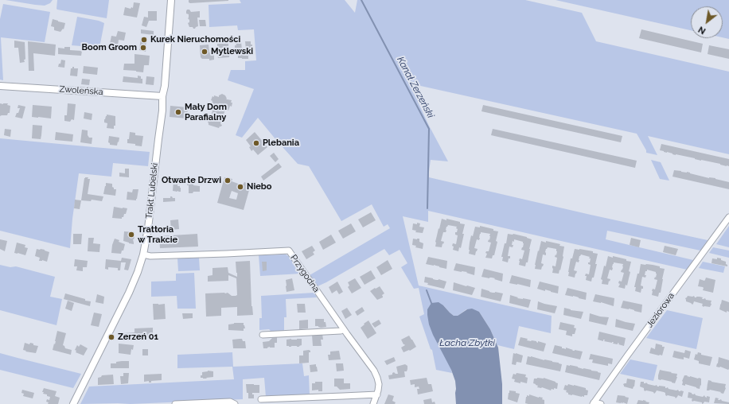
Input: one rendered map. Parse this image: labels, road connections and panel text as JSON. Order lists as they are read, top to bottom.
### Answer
{
  "streets": {
    "street": [
      "Zwoleńska",
      "Trakt Lubelski",
      "Przygodna",
      "Jeziorowa"
    ]
  },
  "crossings": [
    ["Zwoleńska", "Trakt Lubelski"],
    ["Trakt Lubelski", "Przygodna"]
  ],
  "water": ["Kanał Zerzeński", "Łacha Zbytki"],
  "places": [
    "Kurek Nieruchomości",
    "Boom Groom",
    "Mytlewski",
    "Mały Dom Parafialny",
    "Plebania",
    "Otwarte Drzwi",
    "Niebo",
    "Trattoria w Trakcie",
    "Zerzeń 01"
  ],
  "north": "bottom left"
}
